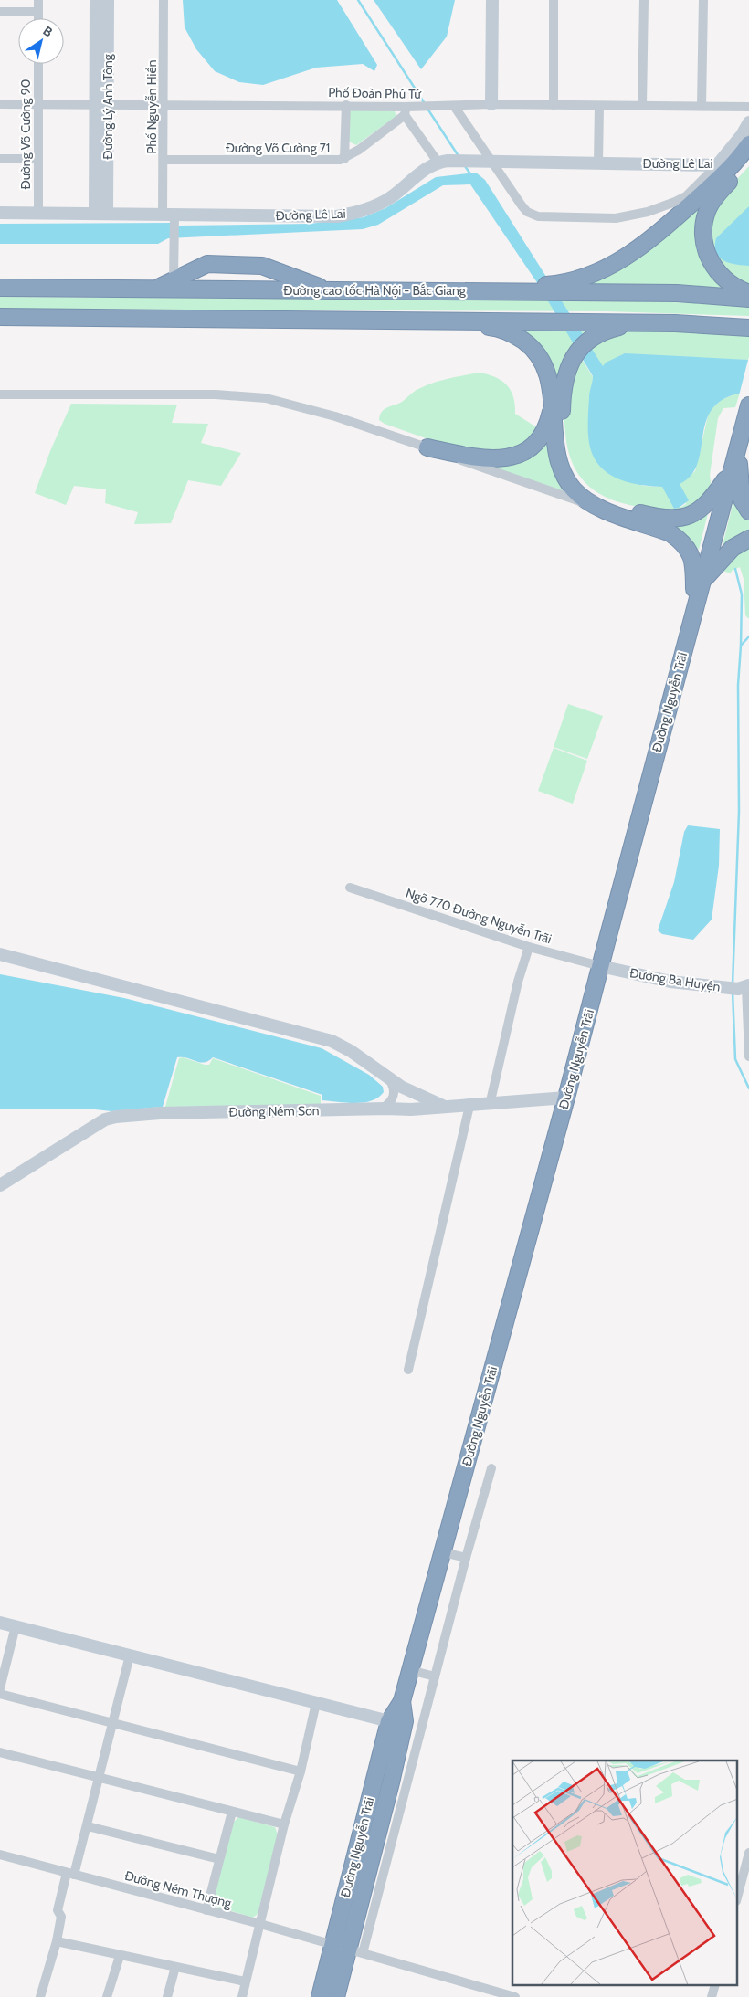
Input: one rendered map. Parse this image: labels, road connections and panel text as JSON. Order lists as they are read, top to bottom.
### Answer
{
  "streets": {
    "highway": ["Đường cao tốc Hà Nội - Bắc Giang", "Đường Nguyễn Trãi"],
    "street": [
      "Phố Đoàn Phú Tứ",
      "Đường Lý Anh Tông",
      "Phố Nguyễn Hiền",
      "Đường Võ Cường 90",
      "Đường Võ Cường 71",
      "Đường Lê Lai",
      "Ngõ 770 Đường Nguyễn Trãi",
      "Đường Ba Huyện",
      "Đường Ném Sơn",
      "Đường Ném Thượng"
    ]
  },
  "crossings": [
    ["Phố Đoàn Phú Tứ", "Đường Lý Anh Tông"],
    ["Phố Đoàn Phú Tứ", "Phố Nguyễn Hiền"],
    ["Phố Đoàn Phú Tứ", "Đường Võ Cường 90"],
    ["Phố Đoàn Phú Tứ", "Đường Võ Cường 71"],
    ["Đường Lý Anh Tông", "Đường Lê Lai"],
    ["Phố Nguyễn Hiền", "Đường Võ Cường 71"],
    ["Phố Nguyễn Hiền", "Đường Lê Lai"],
    ["Đường Võ Cường 90", "Đường Lê Lai"],
    ["Đường Nguyễn Trãi", "Ngõ 770 Đường Nguyễn Trãi"],
    ["Đường Nguyễn Trãi", "Đường Ba Huyện"],
    ["Đường Nguyễn Trãi", "Đường Ném Sơn"],
    ["Đường Nguyễn Trãi", "Đường Ném Thượng"],
    ["Ngõ 770 Đường Nguyễn Trãi", "Đường Ba Huyện"]
  ],
  "north": "top right"
}
